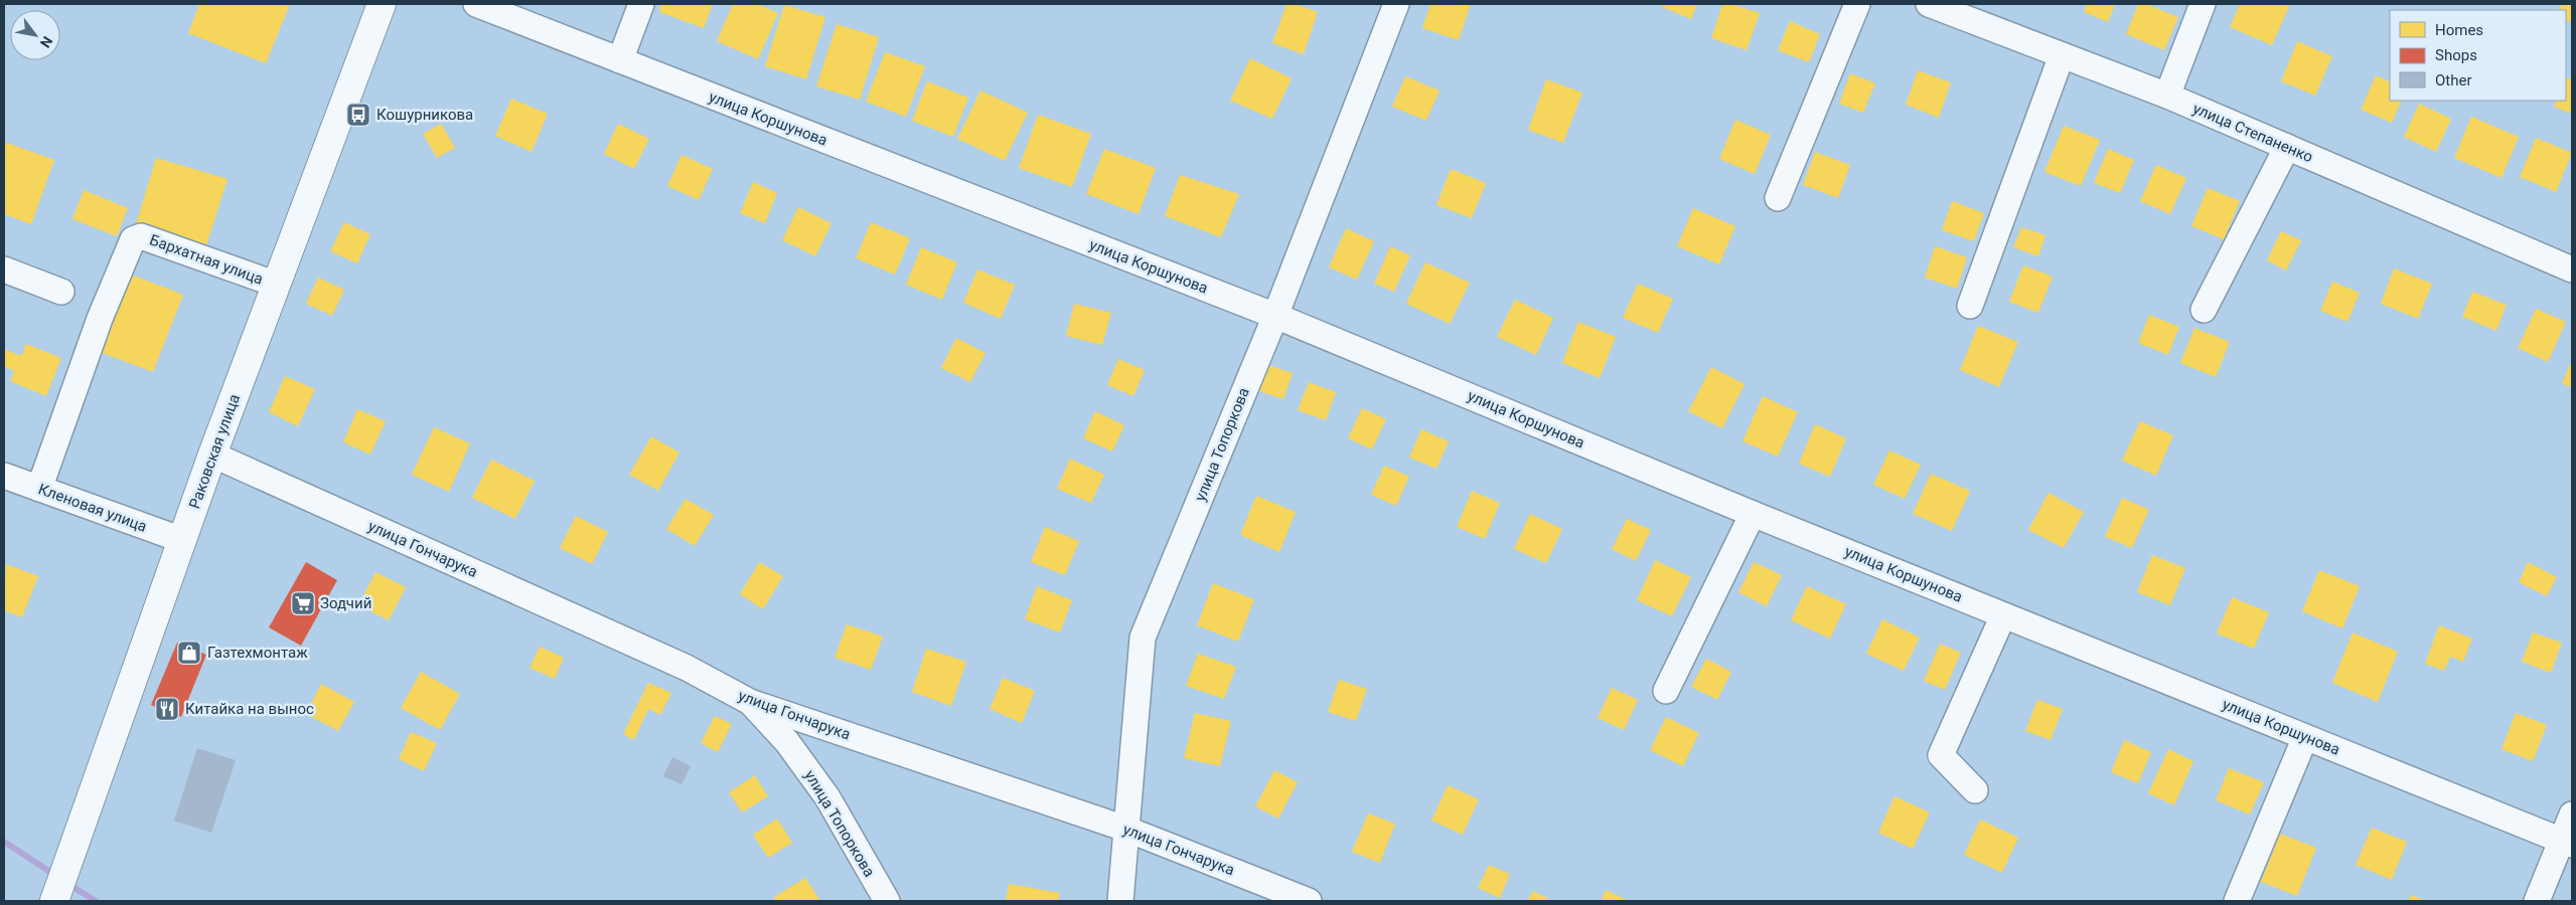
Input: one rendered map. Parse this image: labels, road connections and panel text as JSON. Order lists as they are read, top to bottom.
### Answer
{
  "streets": {
    "main road": ["Раковская улица"],
    "street": [
      "улица Коршунова",
      "улица Степаненко",
      "Бархатная улица",
      "улица Топоркова",
      "Кленовая улица",
      "улица Гончарука"
    ]
  },
  "crossings": [
    ["улица Коршунова", "улица Топоркова"],
    ["Бархатная улица", "Раковская улица"],
    ["Бархатная улица", "Кленовая улица"],
    ["улица Топоркова", "улица Гончарука"],
    ["Раковская улица", "Кленовая улица"],
    ["Раковская улица", "улица Гончарука"]
  ],
  "places": {
    "bus stop": ["Кошурникова"],
    "supermarket": ["Зодчий"],
    "shop": ["Газтехмонтаж"],
    "restaurant": ["Китайка на вынос"]
  },
  "legend": ["Homes", "Shops", "Other"],
  "north": "bottom right"
}
